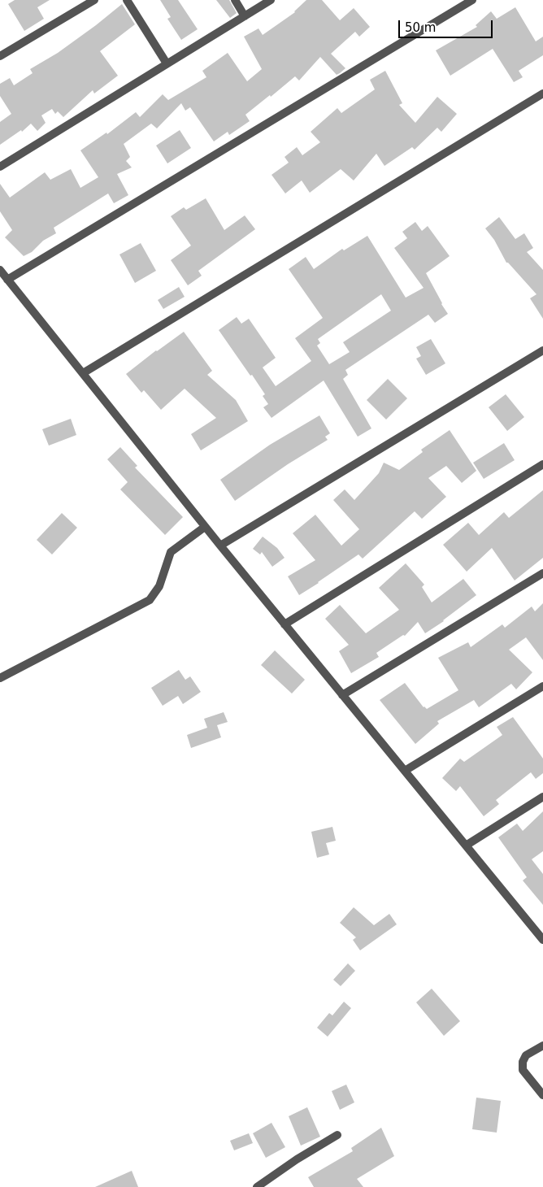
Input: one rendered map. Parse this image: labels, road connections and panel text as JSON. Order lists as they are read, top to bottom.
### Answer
{
  "scale_bar": "50 m"
}
